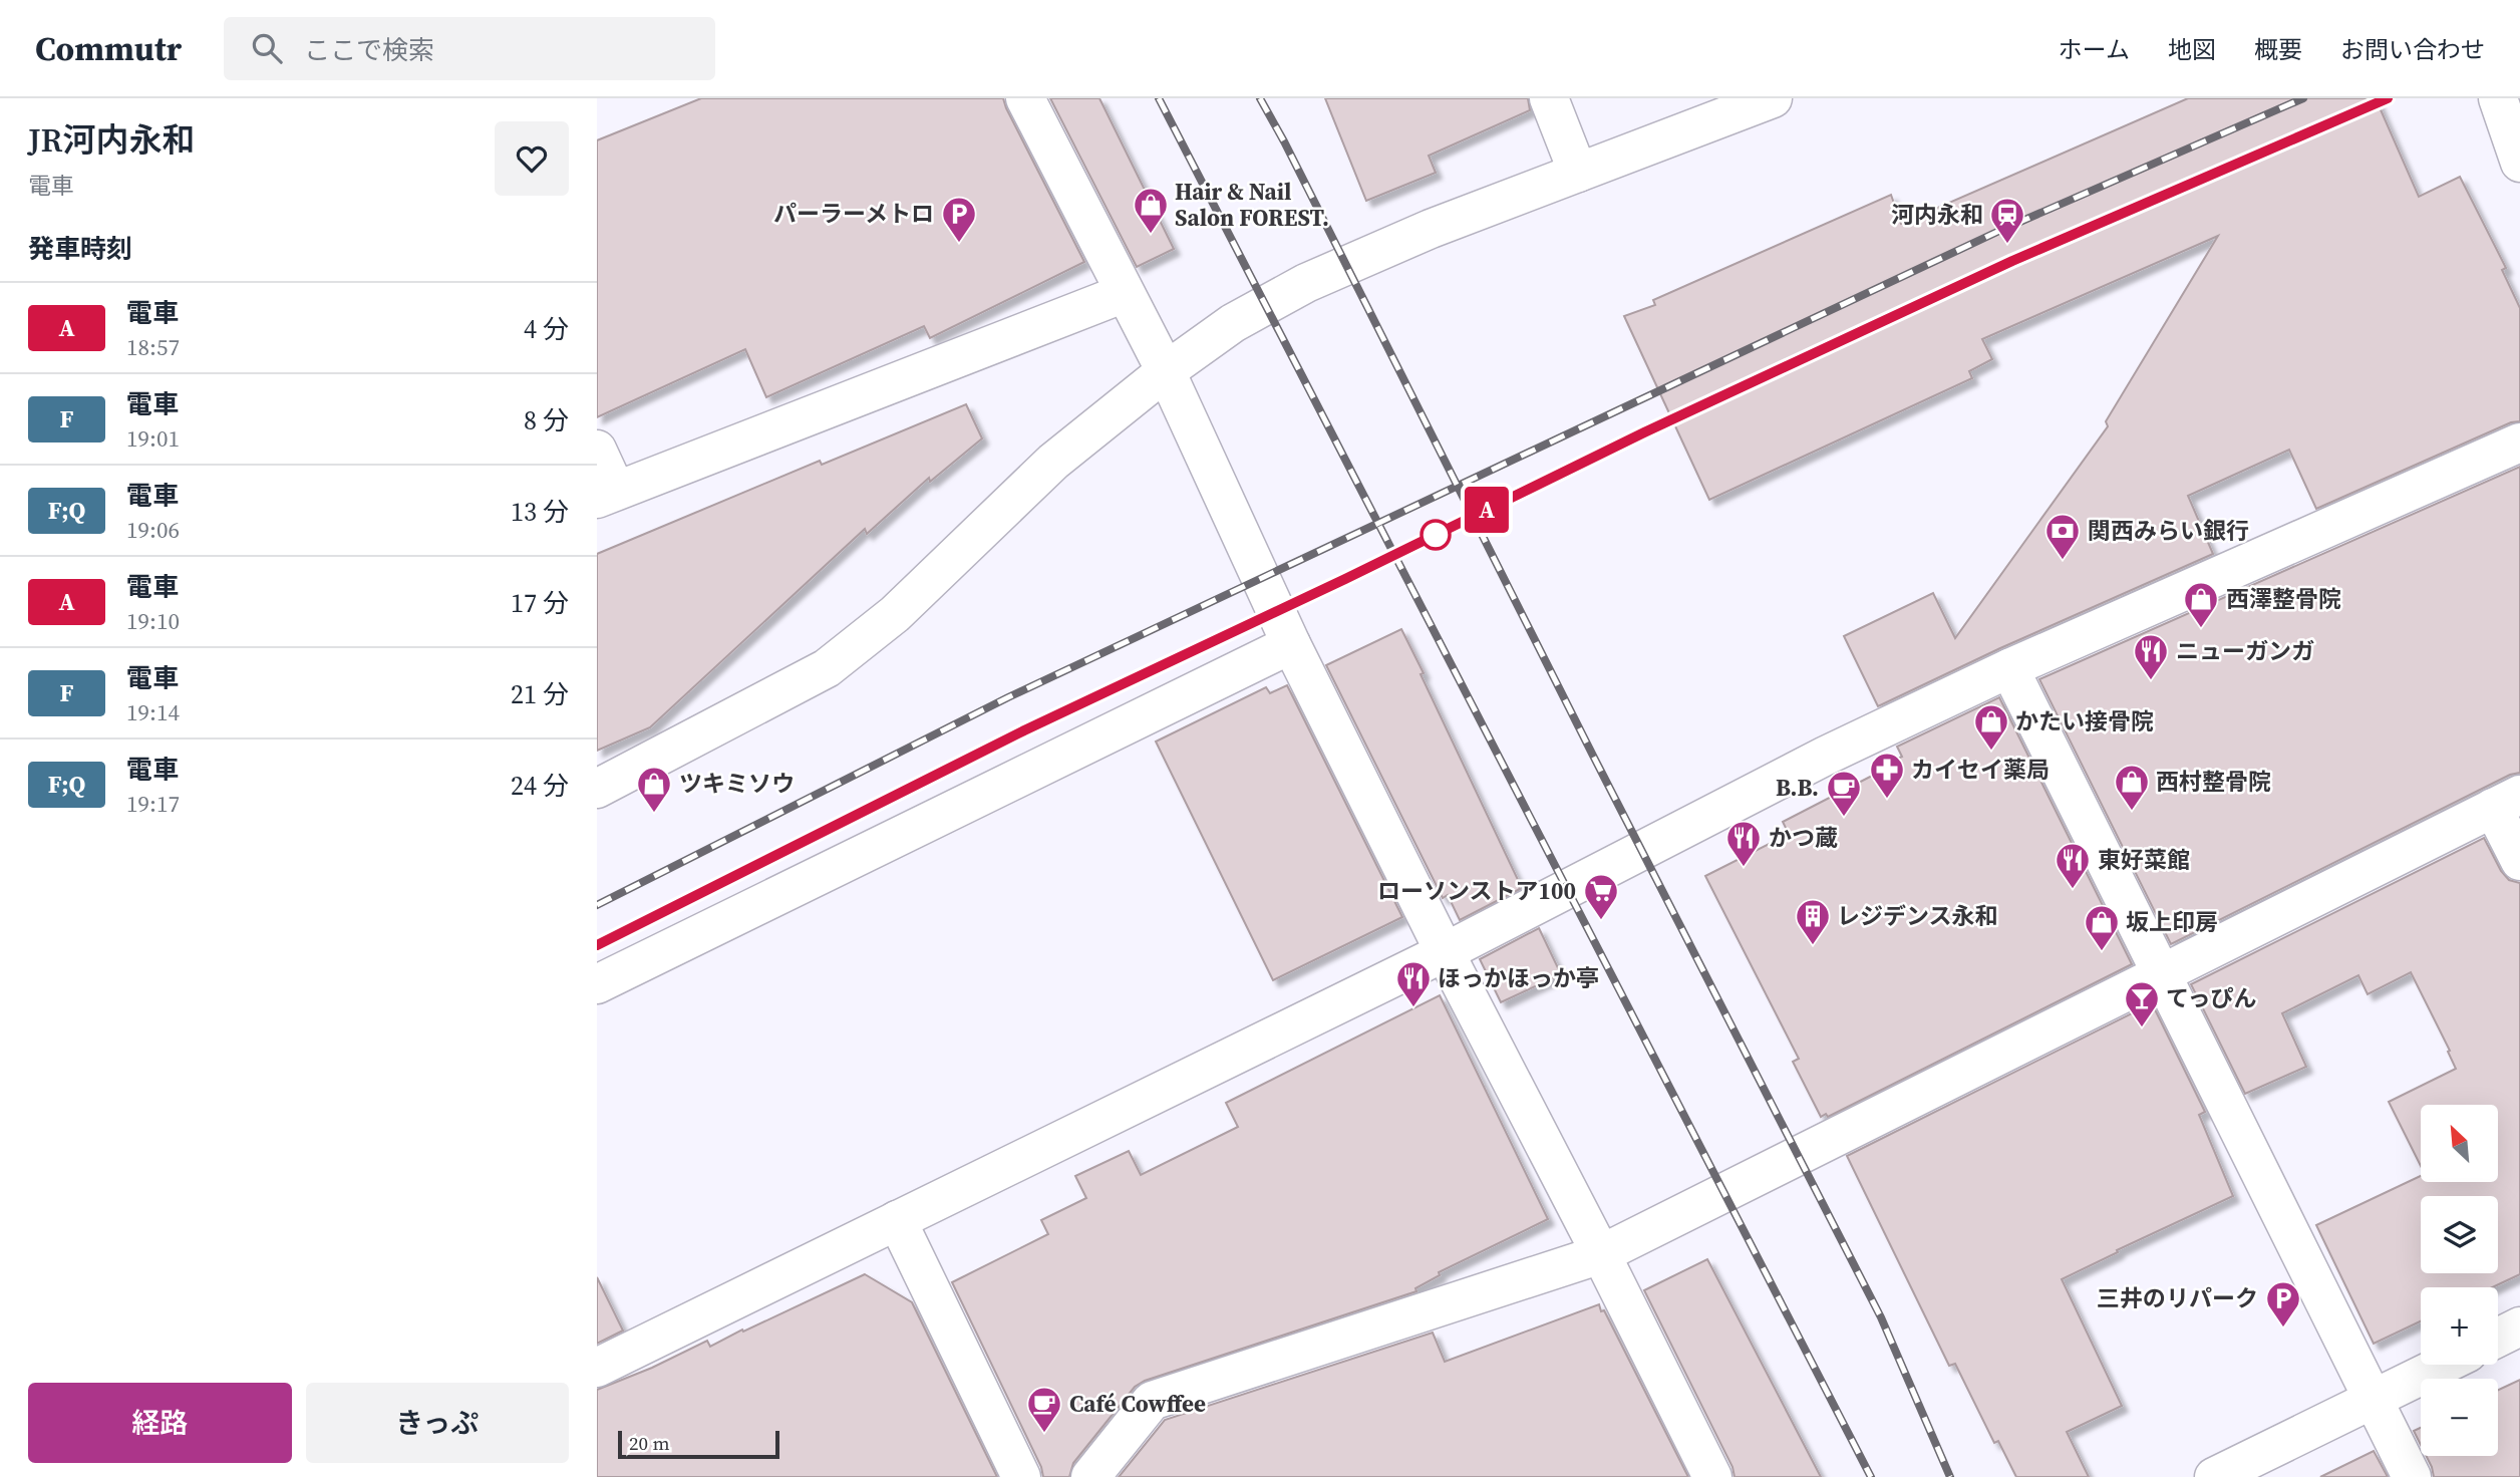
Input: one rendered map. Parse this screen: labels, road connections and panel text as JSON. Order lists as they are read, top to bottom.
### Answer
{
  "places": {
    "shop": [
      "Hair & Nail Salon FOREST.",
      "西澤整骨院",
      "かたい接骨院",
      "西村整骨院",
      "ツキミソウ",
      "坂上印房"
    ],
    "parking": ["パーラーメトロ", "三井のリパーク"],
    "station": ["河内永和"],
    "bank": ["関西みらい銀行"],
    "restaurant": [
      "ニューガンガ",
      "かつ蔵",
      "東好菜館",
      "ほっかほっか亭"
    ],
    "pharmacy": ["カイセイ薬局"],
    "cafe": ["B.B.", "Café Cowffee"],
    "supermarket": ["ローソンストア100"],
    "building": ["レジデンス永和"],
    "bar": ["てっぴん"]
  },
  "scale_bar": "20 m",
  "north": "top left",
  "page": {
    "header": "Commutr",
    "search": "ここで検索",
    "nav": [
      "ホーム",
      "地図",
      "概要",
      "お問い合わせ"
    ],
    "heading": [
      ["JR河内永和", "電車"],
      "発車時刻"
    ],
    "on_map": "A",
    "list": [
      {
        "mark": "A",
        "name": "電車",
        "note": "18:57",
        "value": "4 分"
      },
      {
        "mark": "F",
        "name": "電車",
        "note": "19:01",
        "value": "8 分"
      },
      {
        "mark": "F;Q",
        "name": "電車",
        "note": "19:06",
        "value": "13 分"
      },
      {
        "mark": "A",
        "name": "電車",
        "note": "19:10",
        "value": "17 分"
      },
      {
        "mark": "F",
        "name": "電車",
        "note": "19:14",
        "value": "21 分"
      },
      {
        "mark": "F;Q",
        "name": "電車",
        "note": "19:17",
        "value": "24 分"
      }
    ],
    "map_buttons": ["+", "−"],
    "buttons": ["経路", "きっぷ"],
    "scale": "20 m"
  }
}
